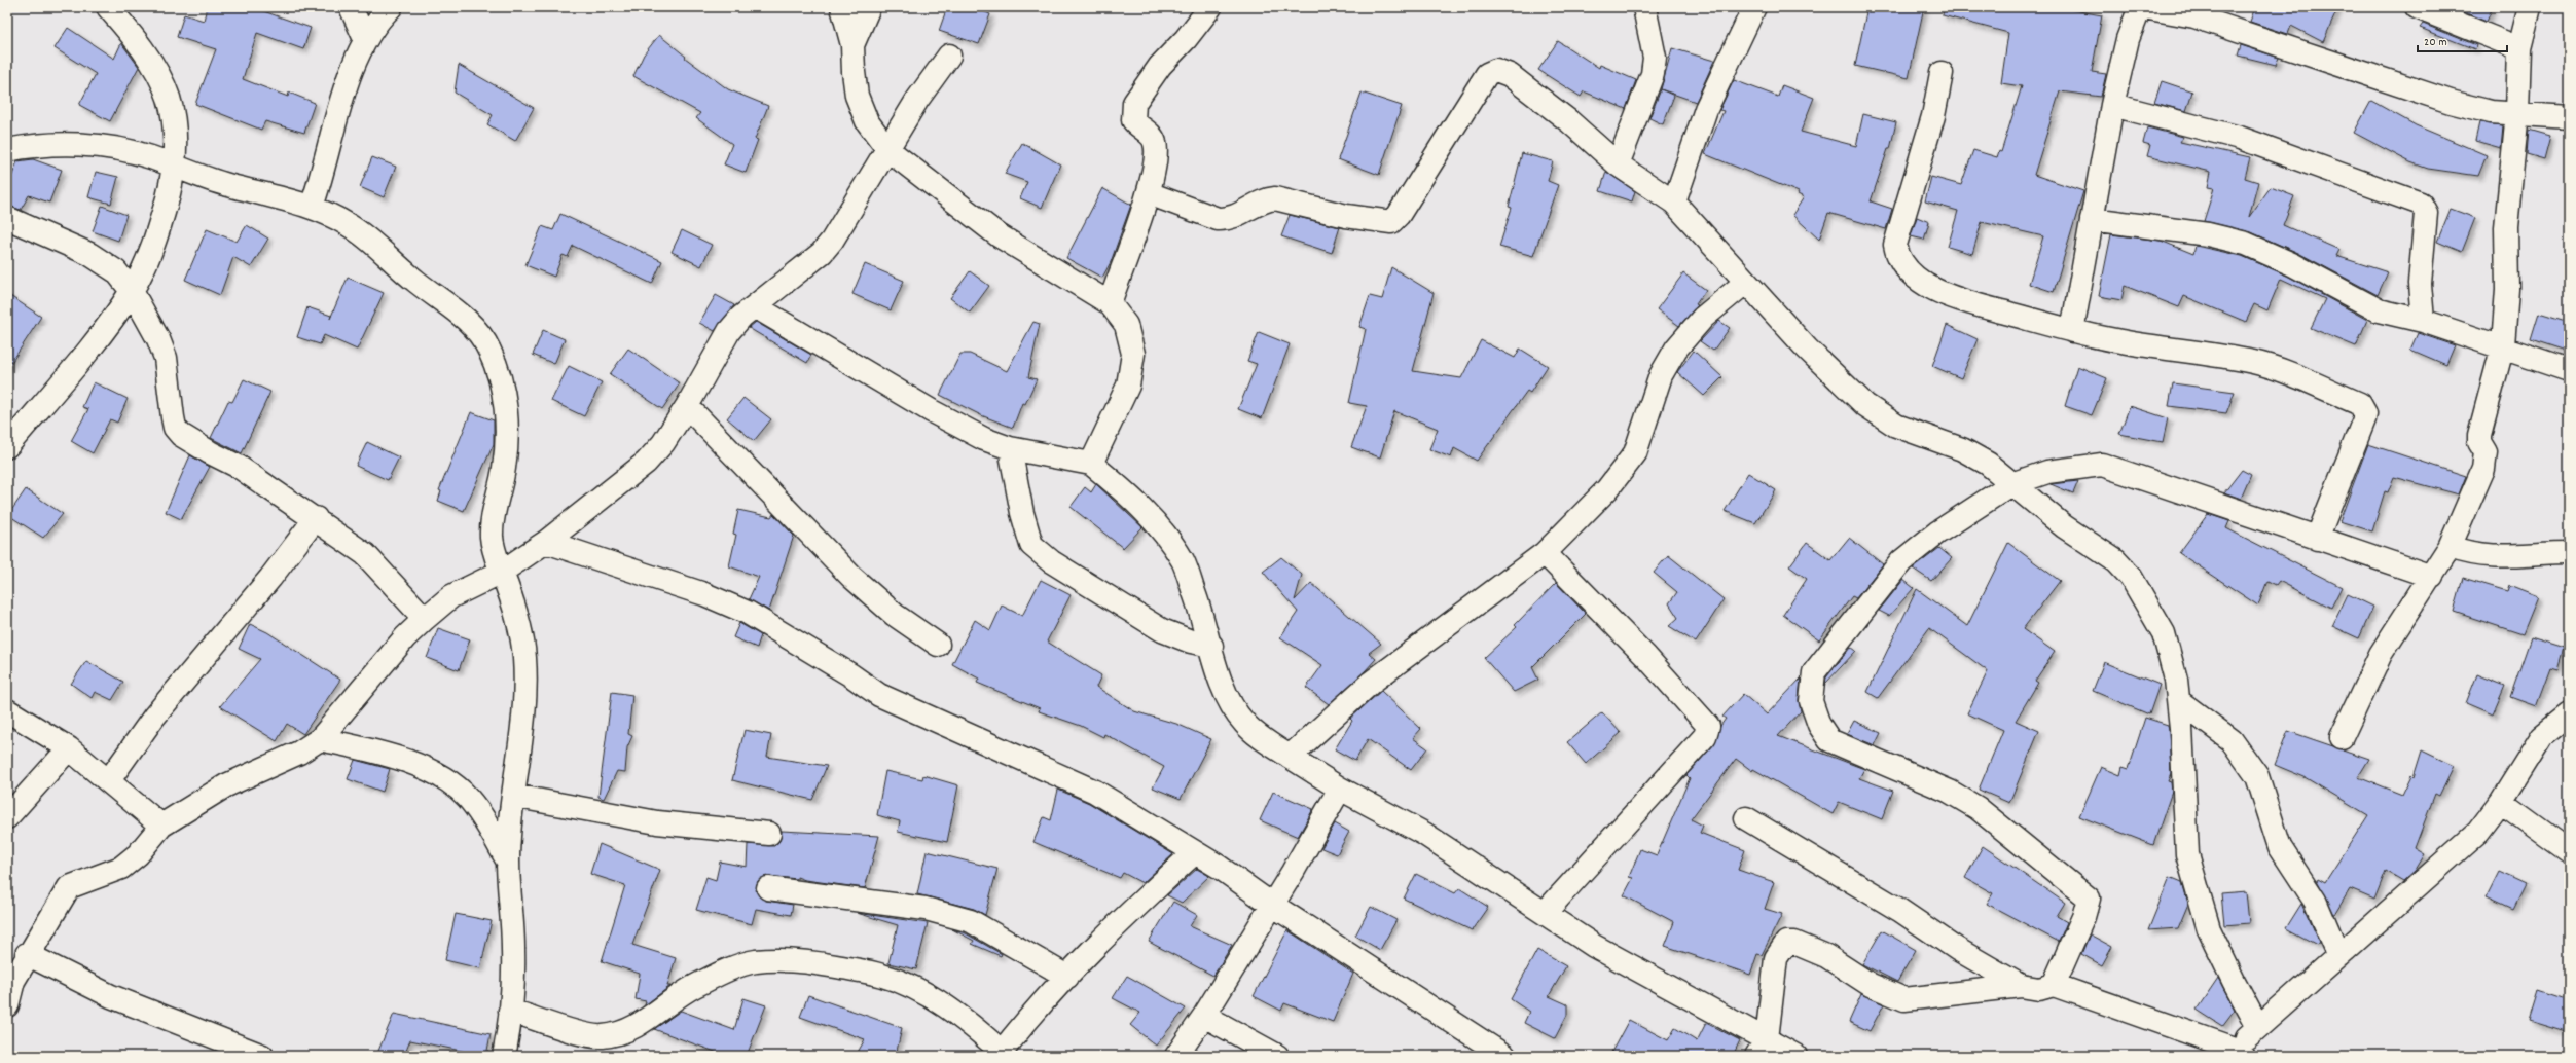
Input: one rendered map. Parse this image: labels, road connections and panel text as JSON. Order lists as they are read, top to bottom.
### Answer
{
  "scale_bar": "20 m"
}
